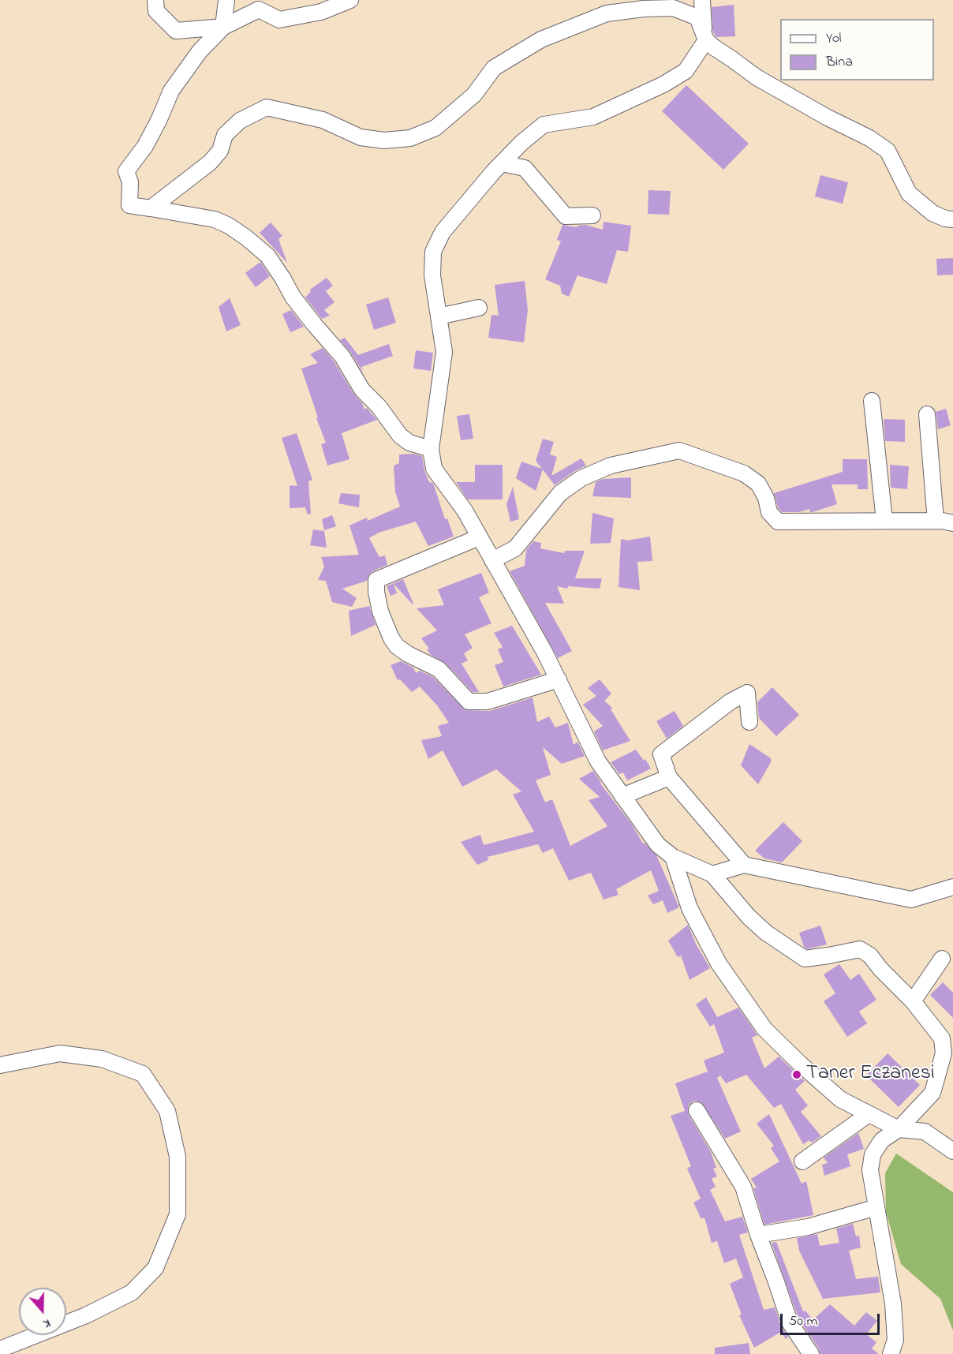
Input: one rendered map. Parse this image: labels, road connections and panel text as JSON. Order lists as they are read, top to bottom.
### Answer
{
  "places": ["Taner Eczanesi"],
  "legend": ["Yol", "Bina"],
  "scale_bar": "50 m",
  "north": "bottom"
}
